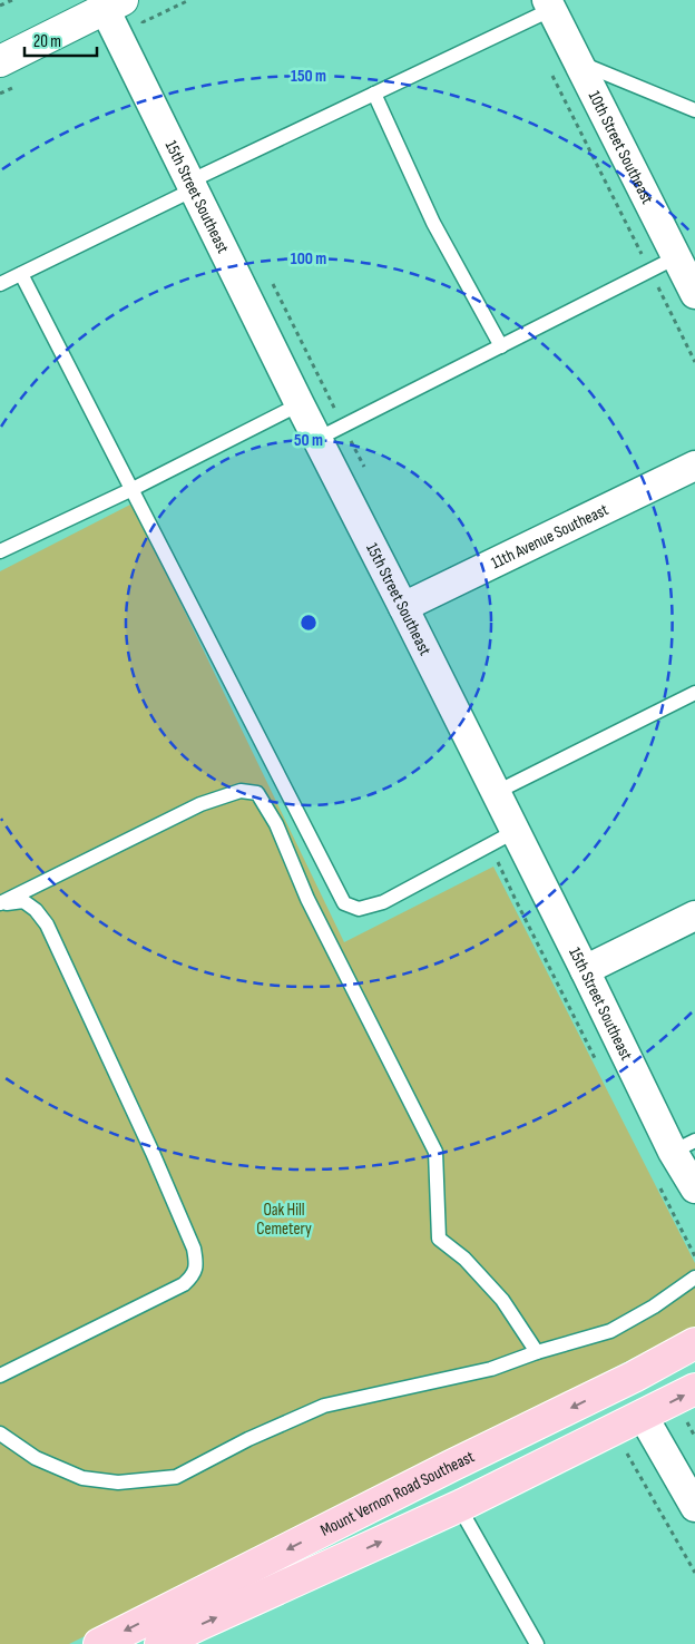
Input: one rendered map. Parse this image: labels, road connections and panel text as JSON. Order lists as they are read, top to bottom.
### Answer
{
  "streets": {
    "main road": ["Mount Vernon Road Southeast"],
    "street": ["10th Street Southeast", "15th Street Southeast", "11th Avenue Southeast"]
  },
  "crossings": [
    ["15th Street Southeast", "11th Avenue Southeast"]
  ],
  "parks": ["Oak Hill Cemetery"],
  "scale_bar": "20 m",
  "rings": ["150 m", "100 m", "50 m"]
}
